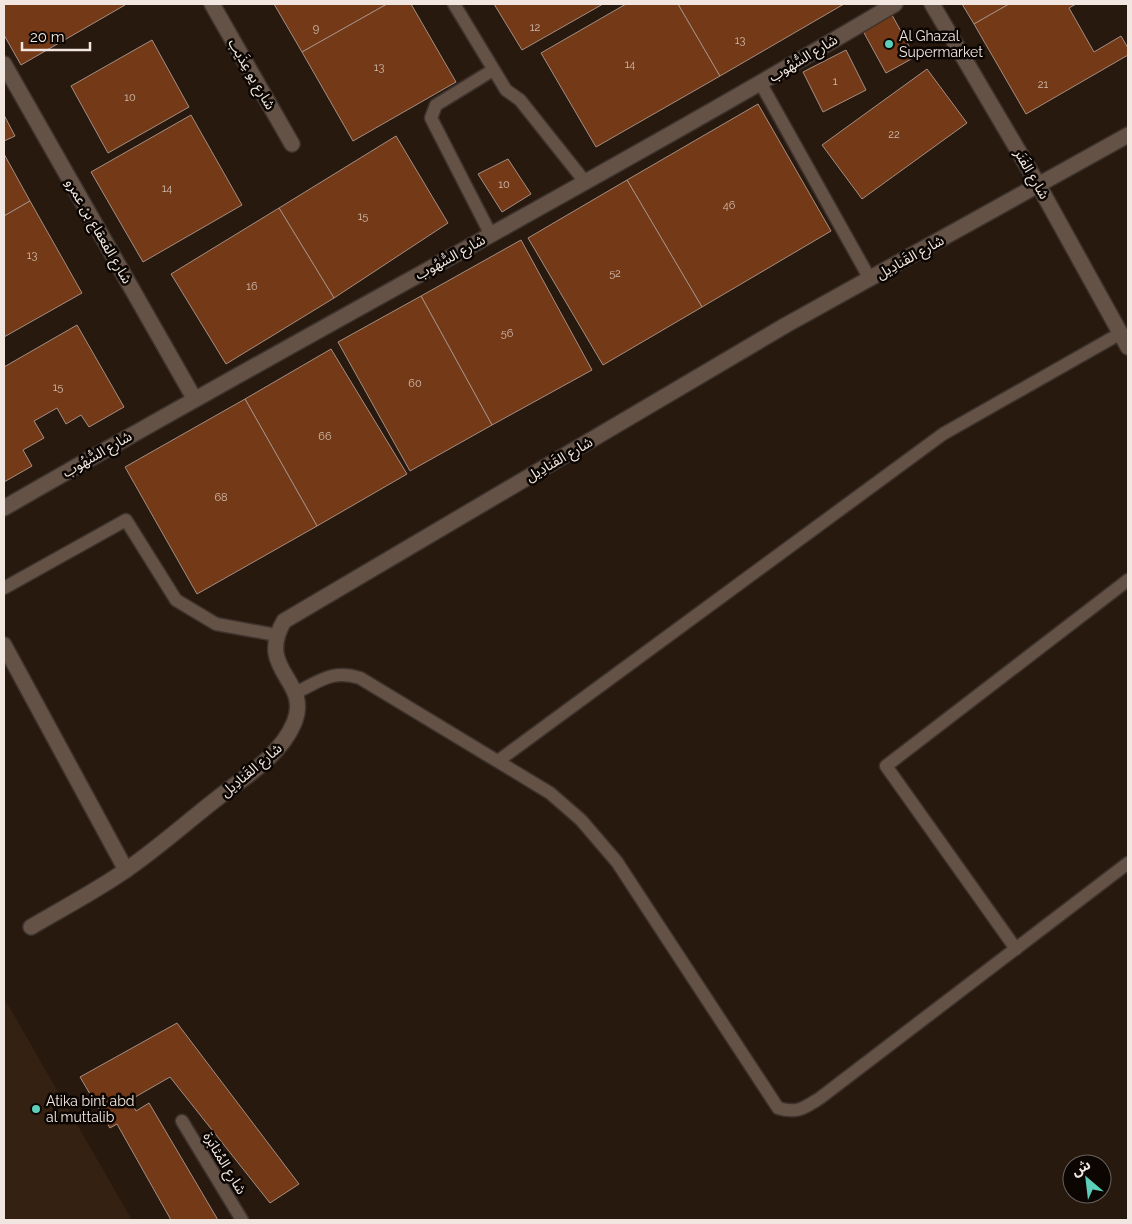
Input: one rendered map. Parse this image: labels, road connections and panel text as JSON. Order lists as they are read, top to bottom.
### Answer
{
  "streets": {
    "street": [
      "شارع السُّهُوب",
      "شارع يو عِذَيب",
      "شارع الفَنَر",
      "شارع القعقاع بن عمرو",
      "شارع القَنادِيل"
    ],
    "lane": ["شارع المُثابَرة"]
  },
  "crossings": [
    ["شارع السُّهُوب", "شارع القعقاع بن عمرو"],
    ["شارع الفَنَر", "شارع القَنادِيل"]
  ],
  "places": ["Al Ghazal Supermarket", "Atika bint abd al muttalib"],
  "house_numbers": [
    "12",
    "9",
    "13",
    "14",
    "13",
    "1",
    "21",
    "10",
    "22",
    "10",
    "14",
    "46",
    "15",
    "13",
    "52",
    "16",
    "56",
    "60",
    "15",
    "66",
    "68"
  ],
  "scale_bar": "20 m",
  "north": "top left"
}
